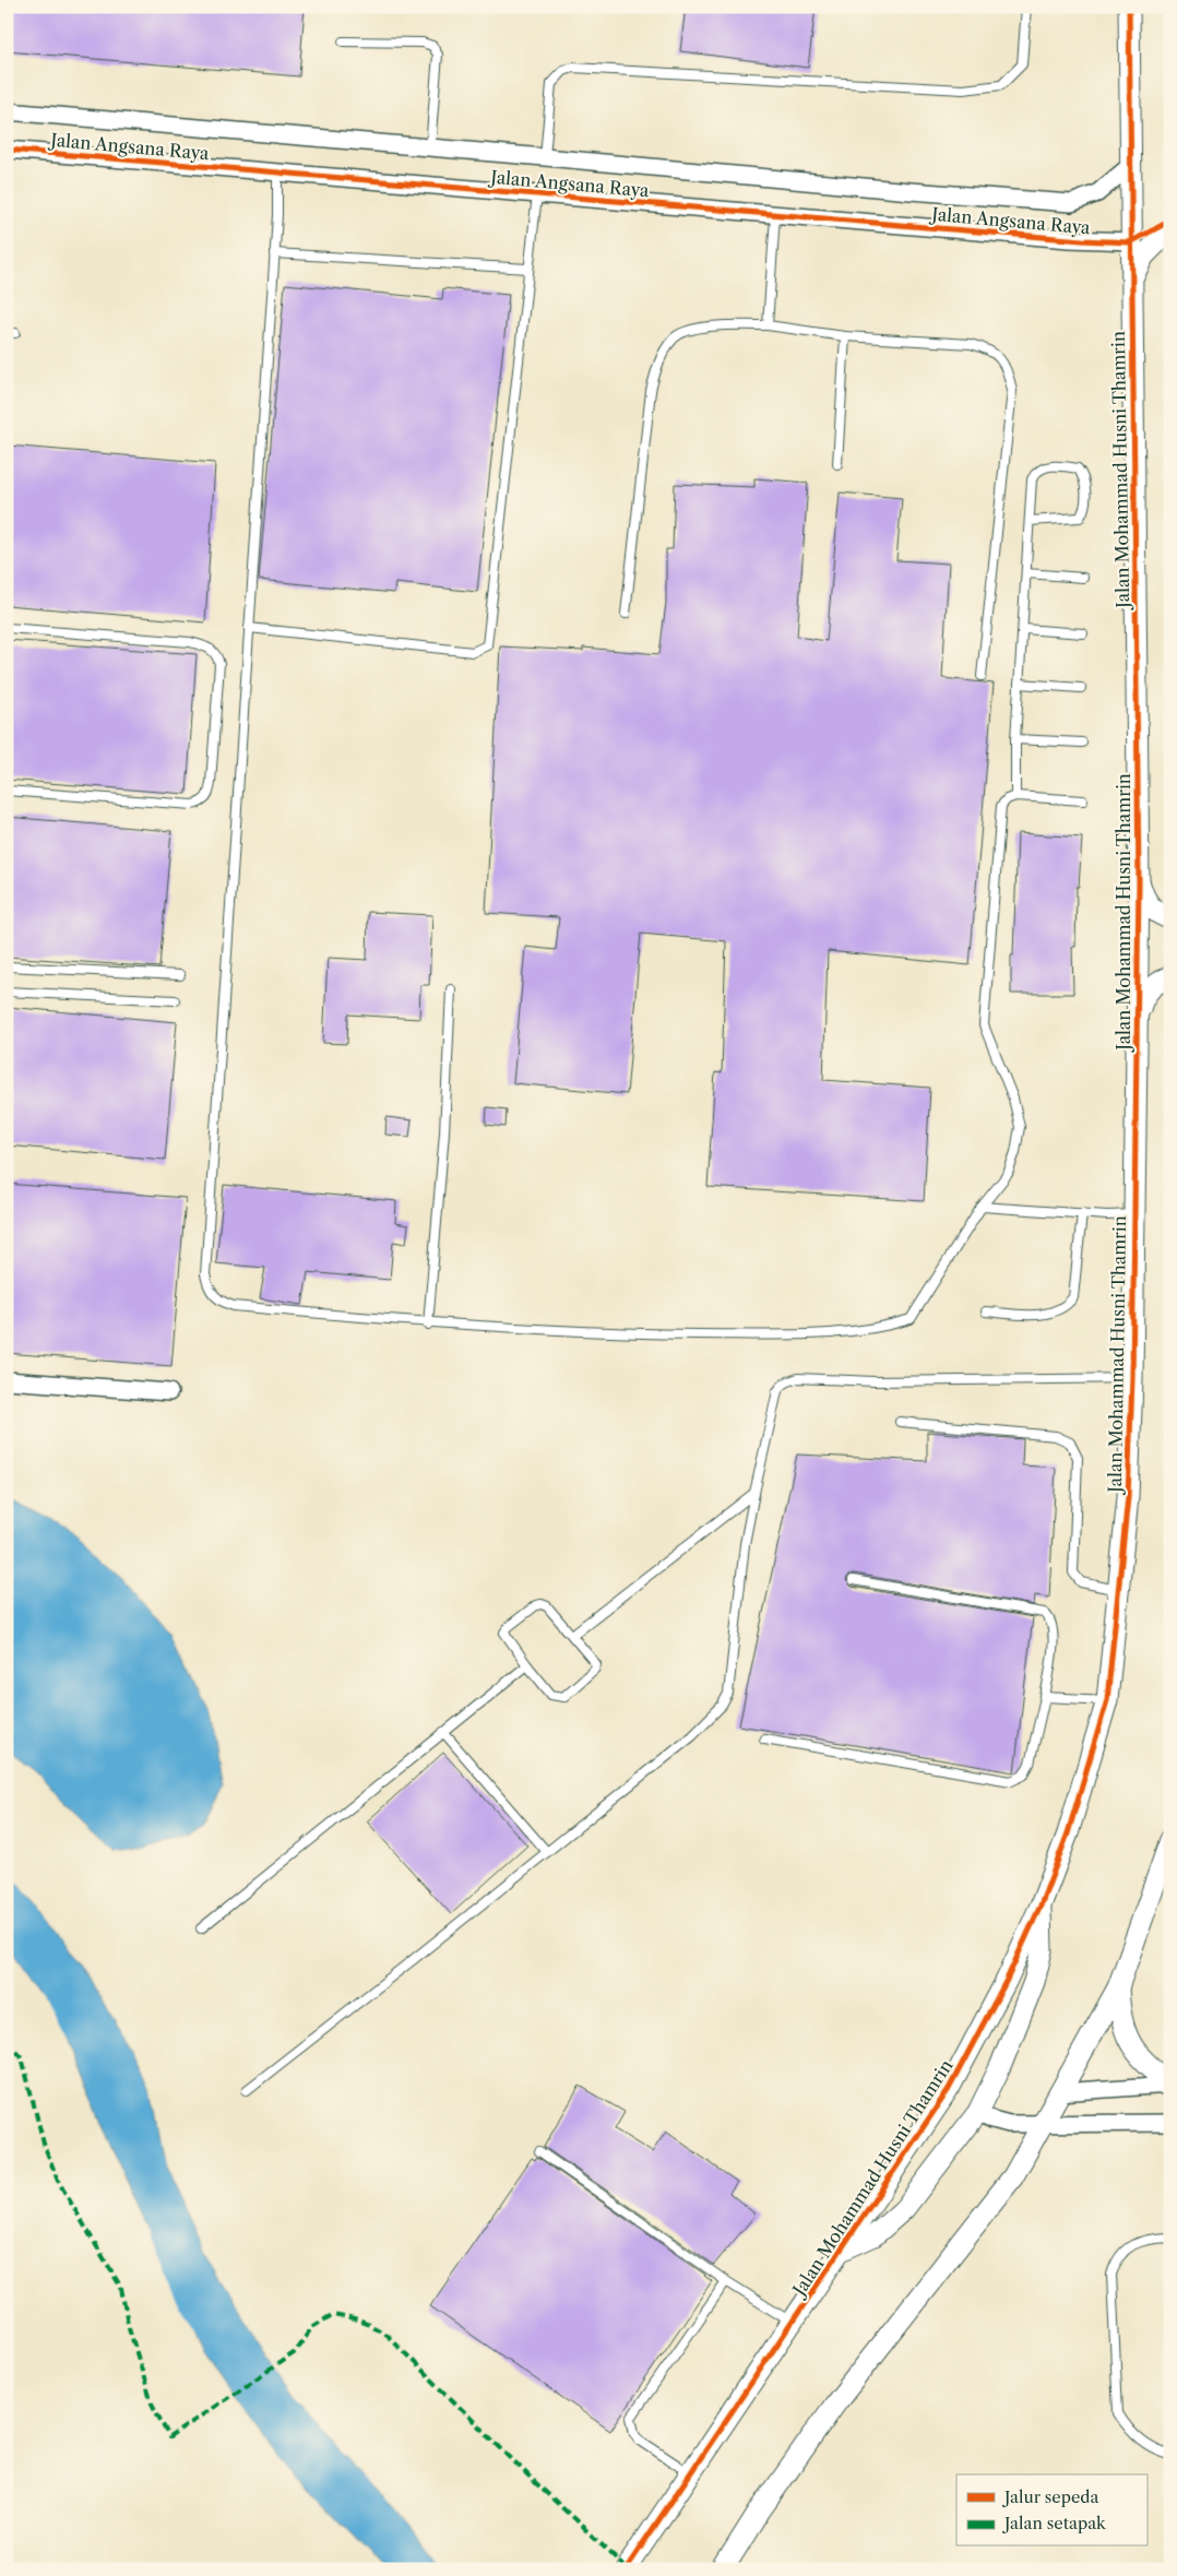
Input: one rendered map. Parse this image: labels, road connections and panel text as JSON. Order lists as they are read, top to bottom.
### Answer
{
  "streets": {
    "street": ["Jalan Angsana Raya", "Jalan Mohammad Husni Thamrin"]
  },
  "crossings": [
    ["Jalan Angsana Raya", "Jalan Mohammad Husni Thamrin"]
  ],
  "legend": ["Jalur sepeda", "Jalan setapak"]
}
